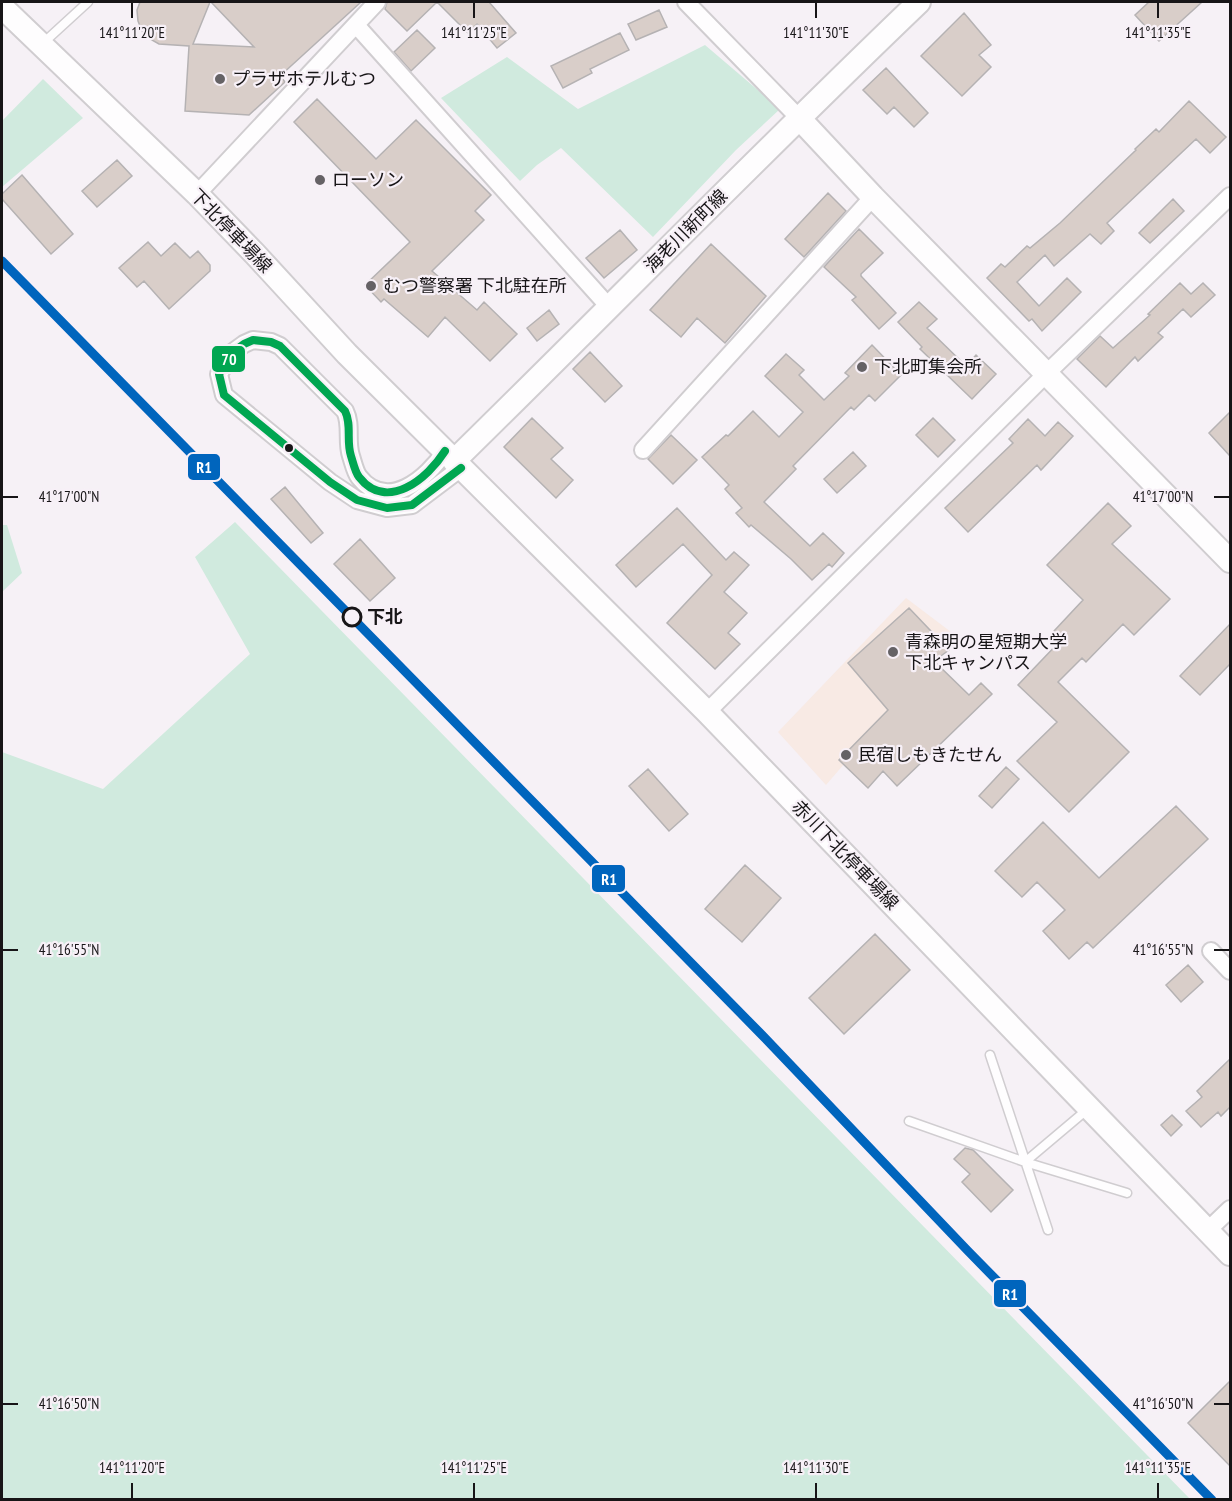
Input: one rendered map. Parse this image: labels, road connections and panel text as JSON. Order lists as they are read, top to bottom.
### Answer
{
  "streets": {
    "main road": ["下北停車場線", "海老川新町線", "赤川下北停車場線"]
  },
  "crossings": [
    ["下北停車場線", "海老川新町線"],
    ["下北停車場線", "赤川下北停車場線"],
    ["海老川新町線", "赤川下北停車場線"]
  ],
  "places": [
    "プラザホテルむつ",
    "ローソン",
    "むつ警察署 下北駐在所",
    "下北町集会所",
    "下北",
    "青森明の星短期大学 下北キャンパス",
    "民宿しもきたせん"
  ],
  "lines": ["transit line R1", "transit line 70"],
  "coordinates": [
    "141°11'20\"E",
    "141°11'25\"E",
    "141°11'30\"E",
    "141°11'35\"E",
    "41°17'00\"N",
    "41°16'55\"N",
    "41°16'50\"N"
  ]
}
